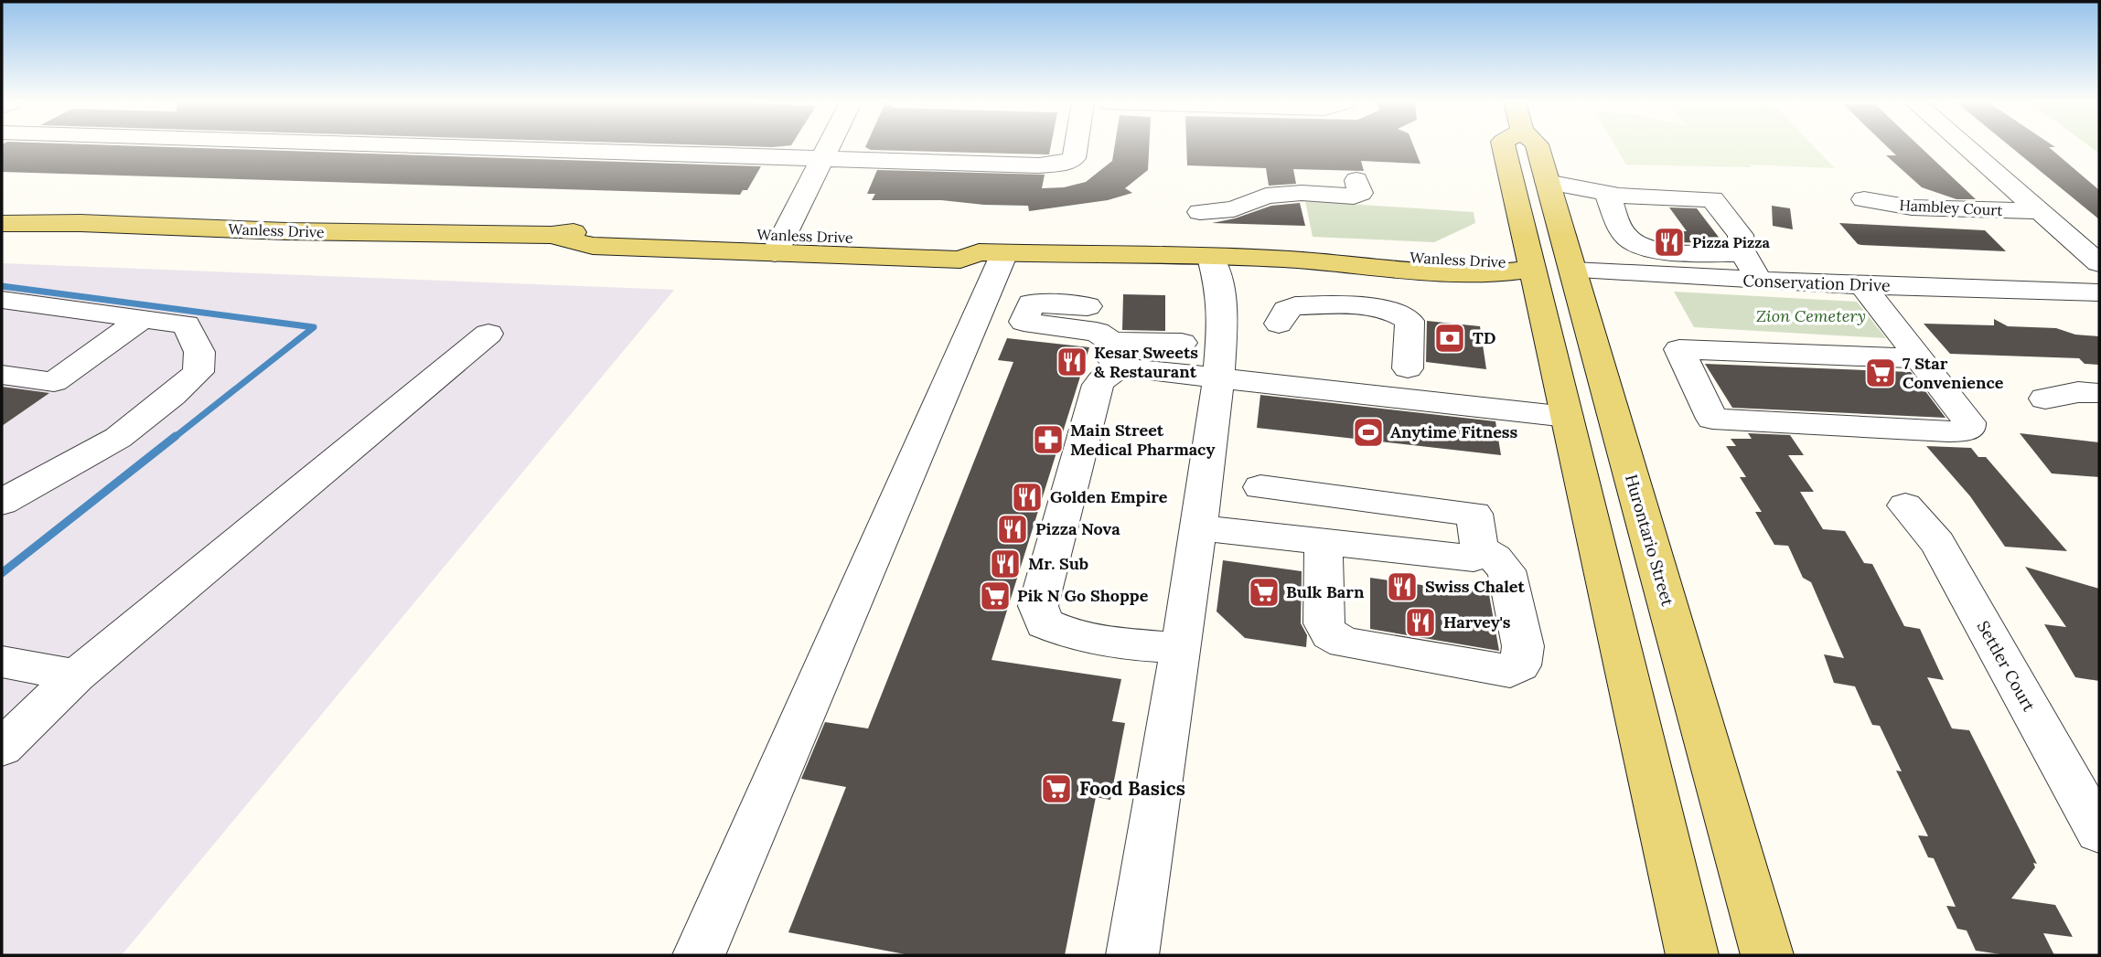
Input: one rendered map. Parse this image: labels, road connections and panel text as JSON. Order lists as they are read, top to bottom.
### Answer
{
  "streets": {
    "main road": ["Wanless Drive", "Conservation Drive", "Hurontario Street"],
    "street": ["Hambley Court", "Settler Court"]
  },
  "crossings": [
    ["Wanless Drive", "Conservation Drive"],
    ["Conservation Drive", "Hurontario Street"]
  ],
  "parks": ["Zion Cemetery"],
  "places": {
    "restaurant": [
      "Pizza Pizza",
      "Kesar Sweets & Restaurant",
      "Golden Empire",
      "Pizza Nova",
      "Mr. Sub",
      "Swiss Chalet",
      "Harvey's"
    ],
    "bank": ["TD"],
    "supermarket": [
      "7 Star Convenience",
      "Bulk Barn",
      "Pik N Go Shoppe",
      "Food Basics"
    ],
    "sports": ["Anytime Fitness"],
    "pharmacy": ["Main Street Medical Pharmacy"]
  }
}
